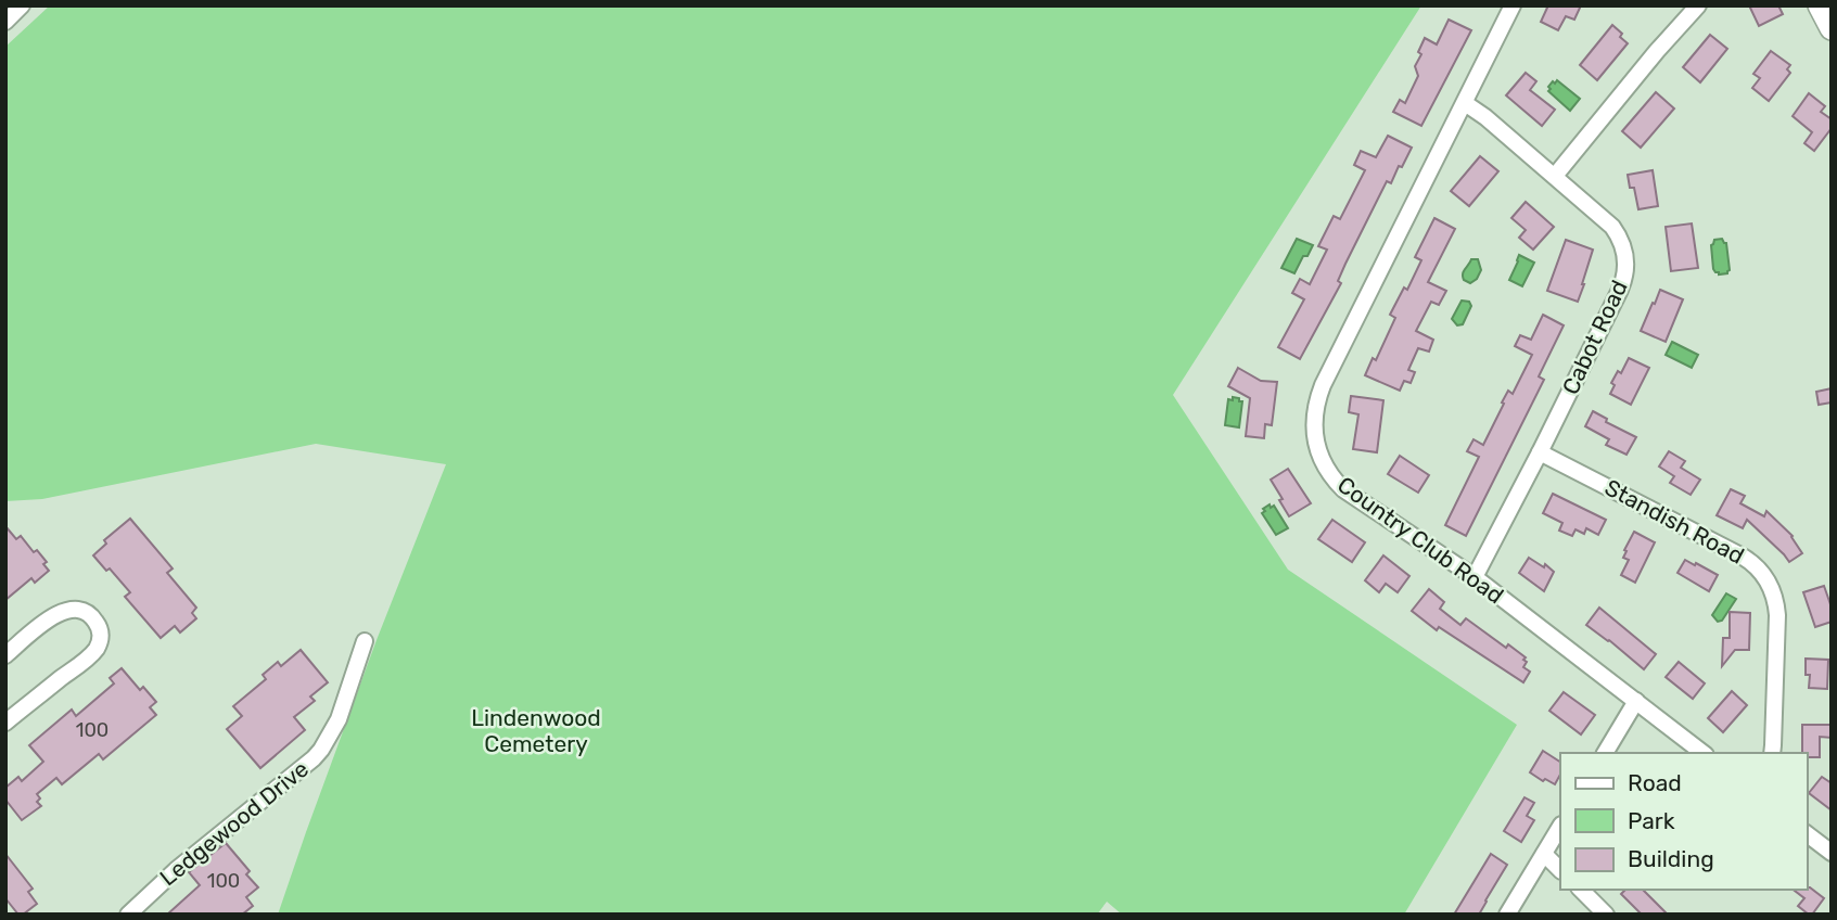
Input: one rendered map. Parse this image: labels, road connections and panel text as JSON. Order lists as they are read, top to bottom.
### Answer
{
  "streets": {
    "street": [
      "Cabot Road",
      "Standish Road",
      "Country Club Road",
      "Ledgewood Drive"
    ]
  },
  "crossings": [
    ["Cabot Road", "Standish Road"],
    ["Cabot Road", "Country Club Road"]
  ],
  "parks": ["Lindenwood Cemetery"],
  "house_numbers": ["100", "100"],
  "legend": ["Road", "Park", "Building"]
}
